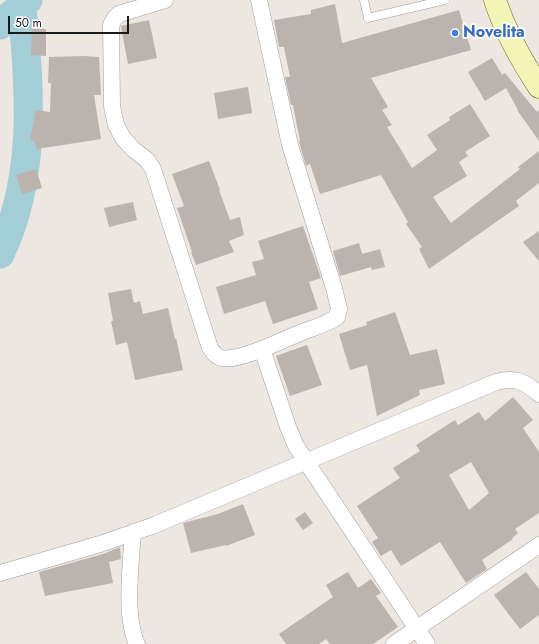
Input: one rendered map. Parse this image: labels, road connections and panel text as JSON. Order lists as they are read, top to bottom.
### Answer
{
  "places": ["Novelita"],
  "scale_bar": "50 m"
}
